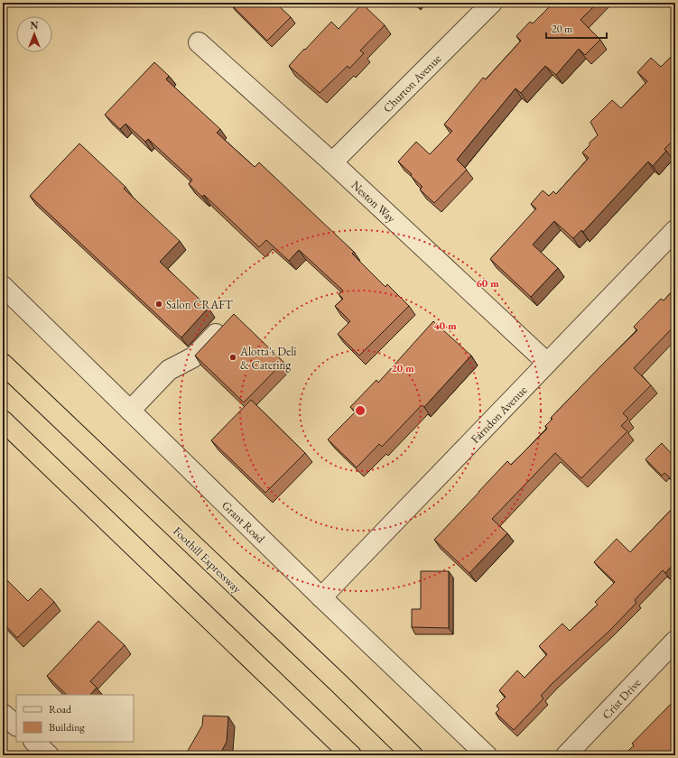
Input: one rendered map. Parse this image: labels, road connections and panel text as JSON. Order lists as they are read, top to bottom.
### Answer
{
  "streets": {
    "highway": ["Foothill Expressway"],
    "street": [
      "Churton Avenue",
      "Neston Way",
      "Farndon Avenue",
      "Grant Road",
      "Crist Drive"
    ]
  },
  "crossings": [
    ["Churton Avenue", "Neston Way"],
    ["Neston Way", "Farndon Avenue"],
    ["Farndon Avenue", "Grant Road"]
  ],
  "places": ["Salon CRAFT", "Alotta's Deli & Catering"],
  "legend": ["Road", "Building"],
  "scale_bar": "20 m",
  "north": "top",
  "rings": ["60 m", "40 m", "20 m"]
}
